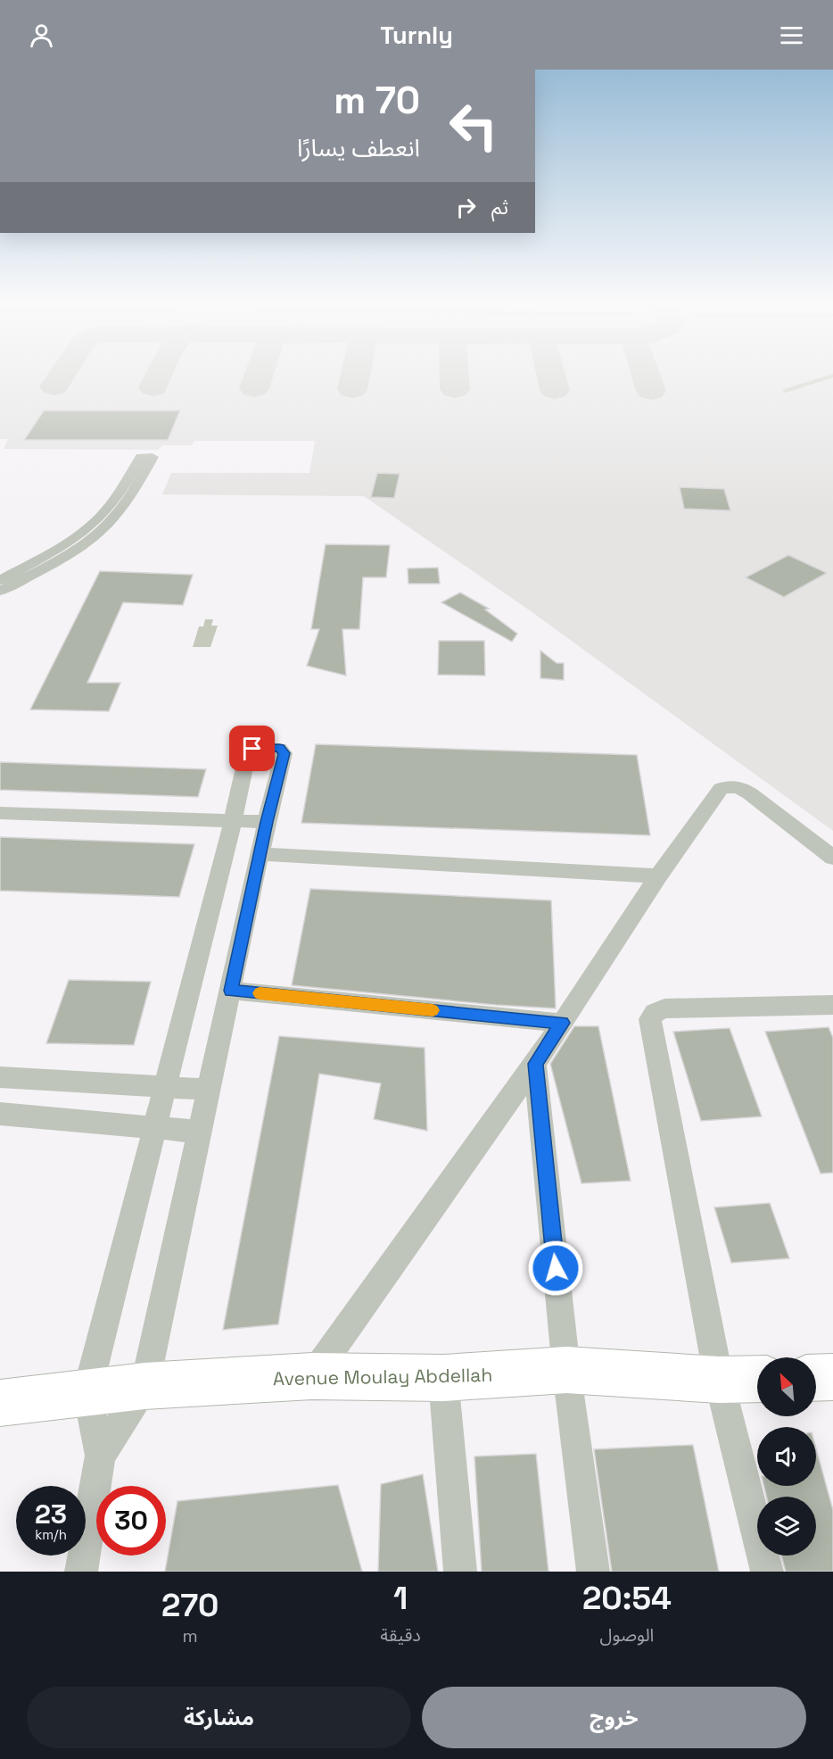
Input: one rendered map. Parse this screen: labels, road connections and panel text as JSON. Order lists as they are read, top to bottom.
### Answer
{
  "streets": {
    "main road": ["Avenue Moulay Abdellah"]
  },
  "north": "top left",
  "page": {
    "header": "Turnly",
    "turn": ["70 m", "انعطف يسارًا"],
    "then": "ثم",
    "speed": "23 km/h",
    "limit": "30",
    "eta": [
      "20:54",
      "الوصول",
      "1",
      "دقيقة",
      "270",
      "m"
    ],
    "buttons": ["خروج", "مشاركة"]
  }
}
